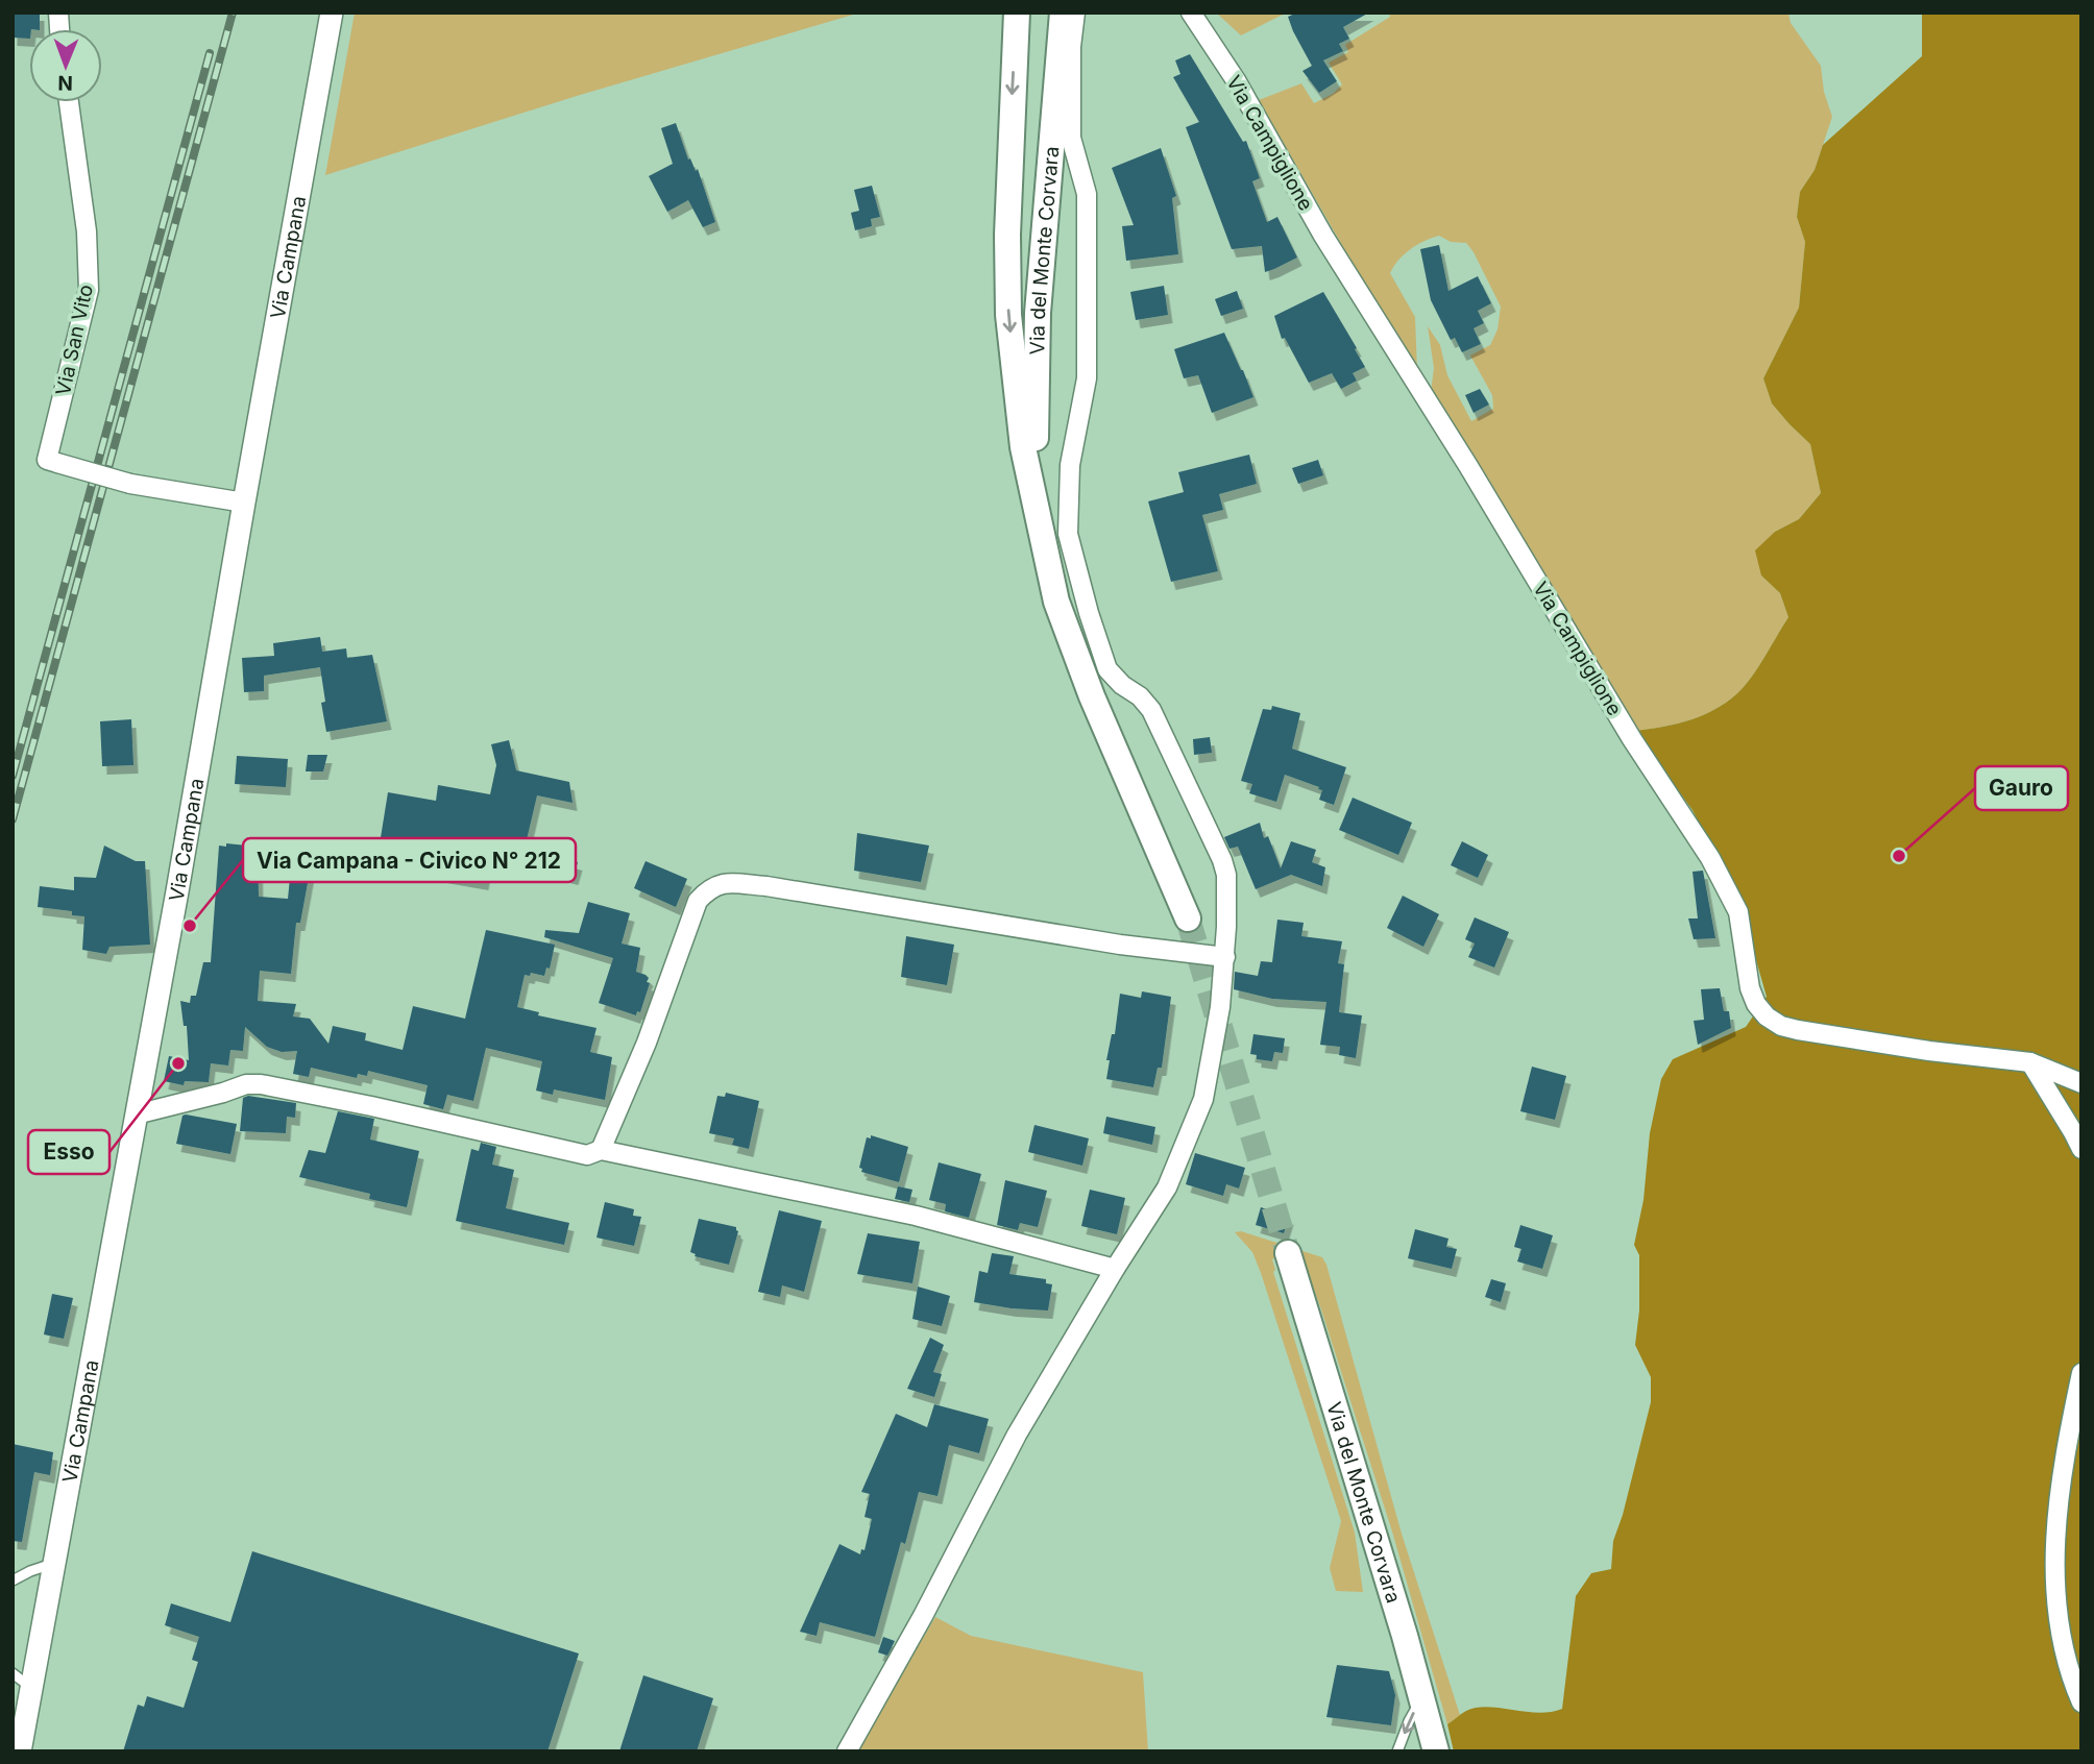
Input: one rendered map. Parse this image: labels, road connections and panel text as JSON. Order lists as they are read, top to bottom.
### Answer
{
  "streets": {
    "main road": ["Via del Monte Corvara"],
    "street": ["Via Campiglione", "Via Campana", "Via San Vito"]
  },
  "crossings": [
    ["Via Campana", "Via San Vito"]
  ],
  "places": ["Gauro", "Via Campana - Civico N° 212", "Esso"],
  "north": "bottom"
}
